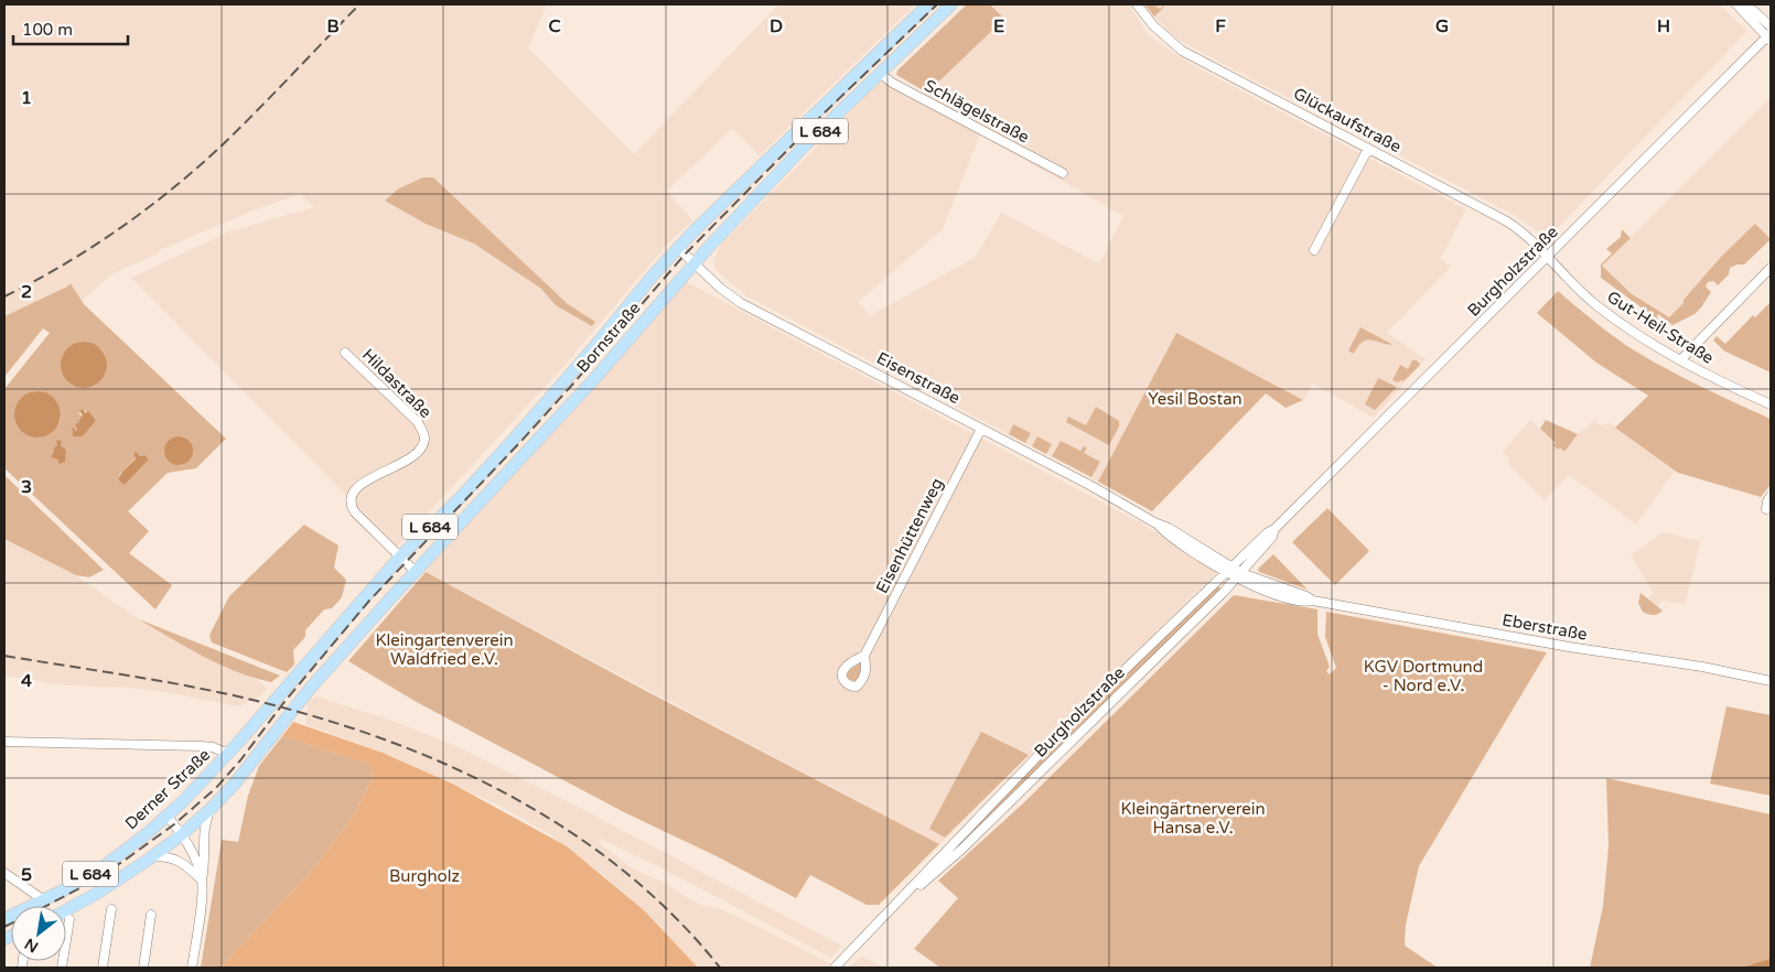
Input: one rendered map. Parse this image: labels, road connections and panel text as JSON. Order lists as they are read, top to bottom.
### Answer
{
  "streets": {
    "main road": ["L 684", "Bornstraße", "Derner Straße"],
    "street": [
      "Schlägelstraße",
      "Glückaufstraße",
      "Burgholzstraße",
      "Gut-Heil-Straße",
      "Eisenstraße",
      "Hildastraße",
      "Eisenhüttenweg",
      "Eberstraße"
    ]
  },
  "crossings": [
    ["Schlägelstraße", "Bornstraße"],
    ["Glückaufstraße", "Burgholzstraße"],
    ["Glückaufstraße", "Gut-Heil-Straße"],
    ["L 684", "Bornstraße"],
    ["Burgholzstraße", "Gut-Heil-Straße"],
    ["Burgholzstraße", "Eisenstraße"],
    ["Burgholzstraße", "Eberstraße"],
    ["Bornstraße", "Eisenstraße"],
    ["Bornstraße", "Hildastraße"],
    ["Bornstraße", "Derner Straße"],
    ["Eisenstraße", "Eisenhüttenweg"],
    ["Eisenstraße", "Eberstraße"]
  ],
  "parks": [
    "Yesil Bostan",
    "Kleingartenverein Waldfried e.V.",
    "KGV Dortmund - Nord e.V.",
    "Kleingärtnerverein Hansa e.V.",
    "Burgholz"
  ],
  "scale_bar": "100 m",
  "north": "bottom left",
  "grid": {
    "columns": [
      "B",
      "C",
      "D",
      "E",
      "F",
      "G",
      "H"
    ],
    "rows": [
      "1",
      "2",
      "3",
      "4",
      "5"
    ]
  }
}
